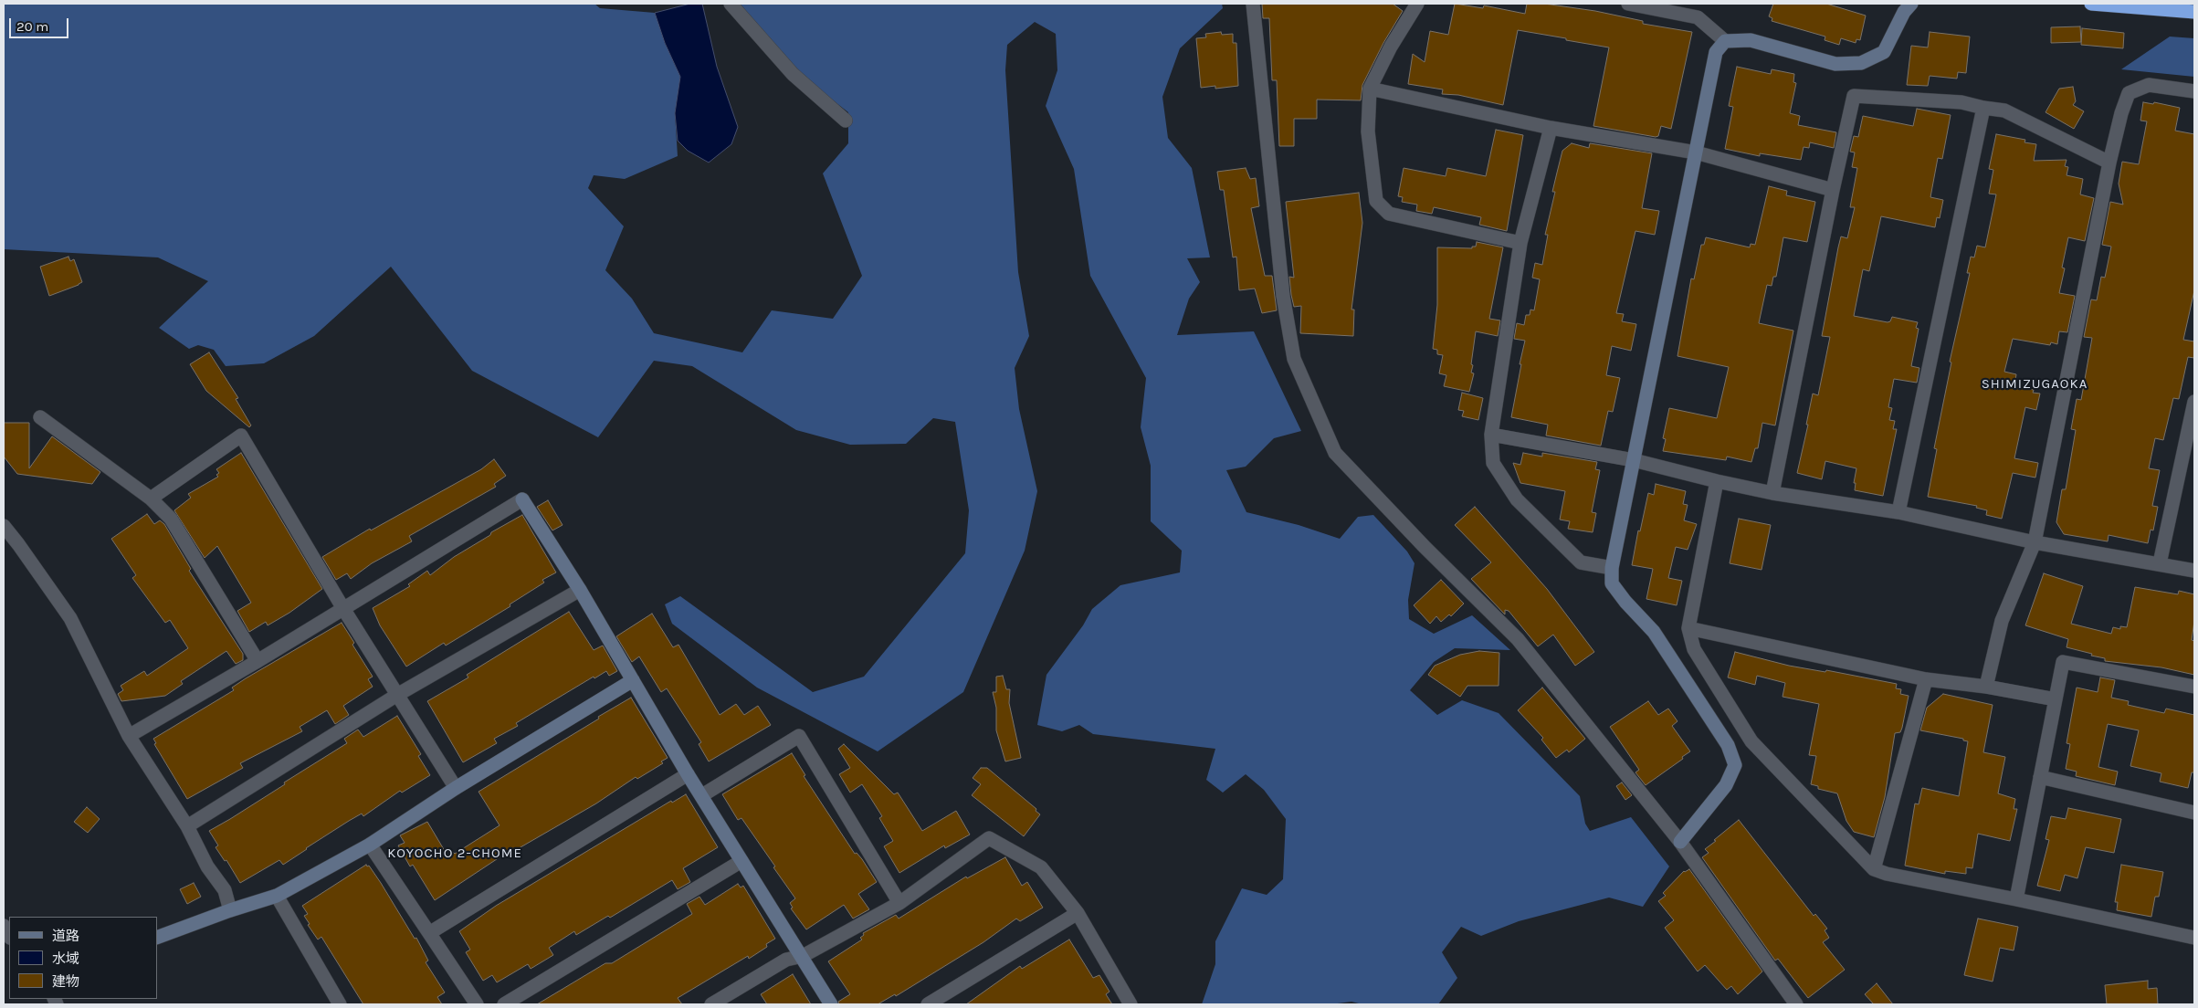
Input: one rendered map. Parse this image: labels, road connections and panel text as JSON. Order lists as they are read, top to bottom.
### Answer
{
  "districts": ["SHIMIZUGAOKA", "KOYOCHO 2-CHOME"],
  "legend": ["道路", "水域", "建物"],
  "scale_bar": "20 m"
}
